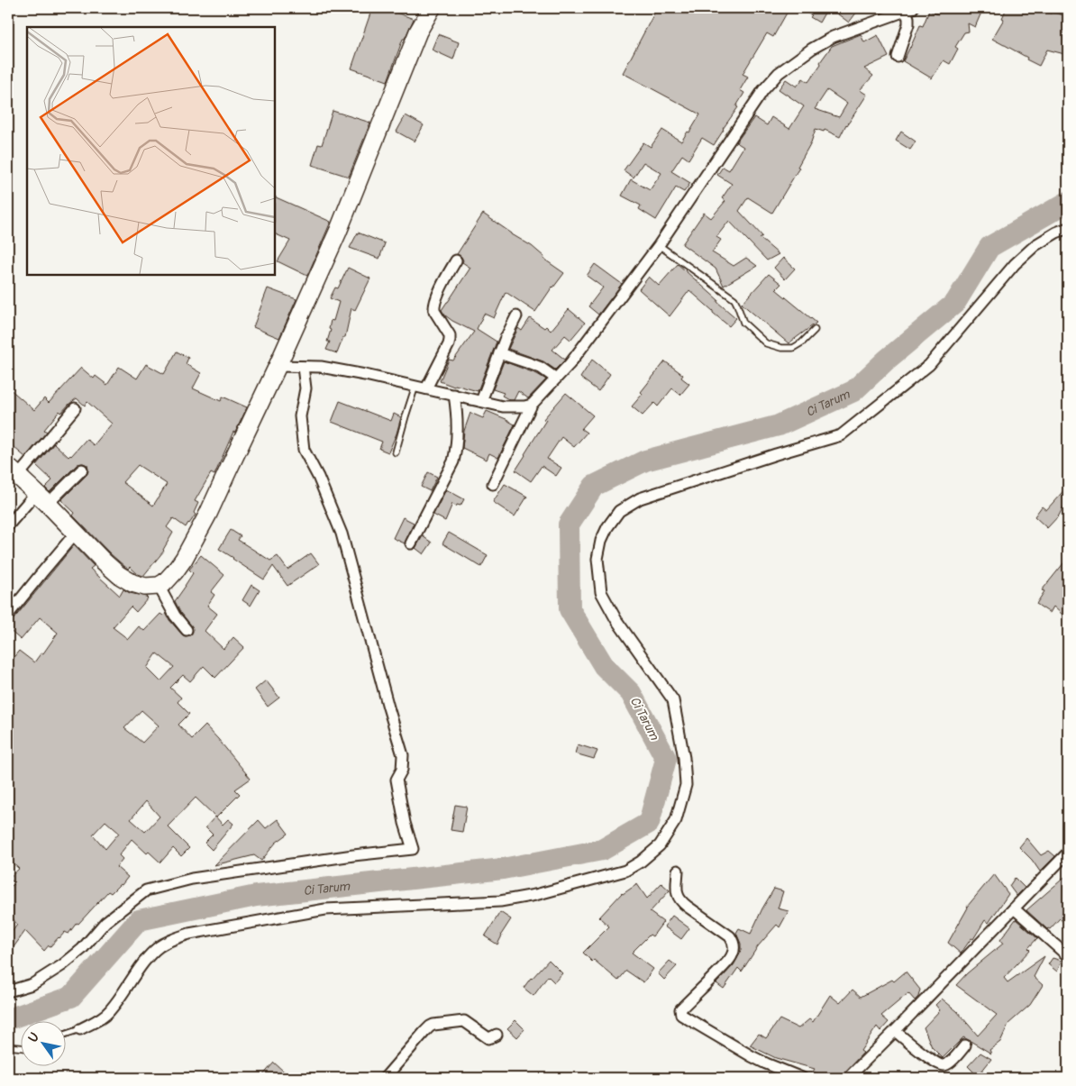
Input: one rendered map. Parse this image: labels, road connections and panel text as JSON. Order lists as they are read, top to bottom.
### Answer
{
  "water": ["Ci Tarum"],
  "north": "top left"
}
